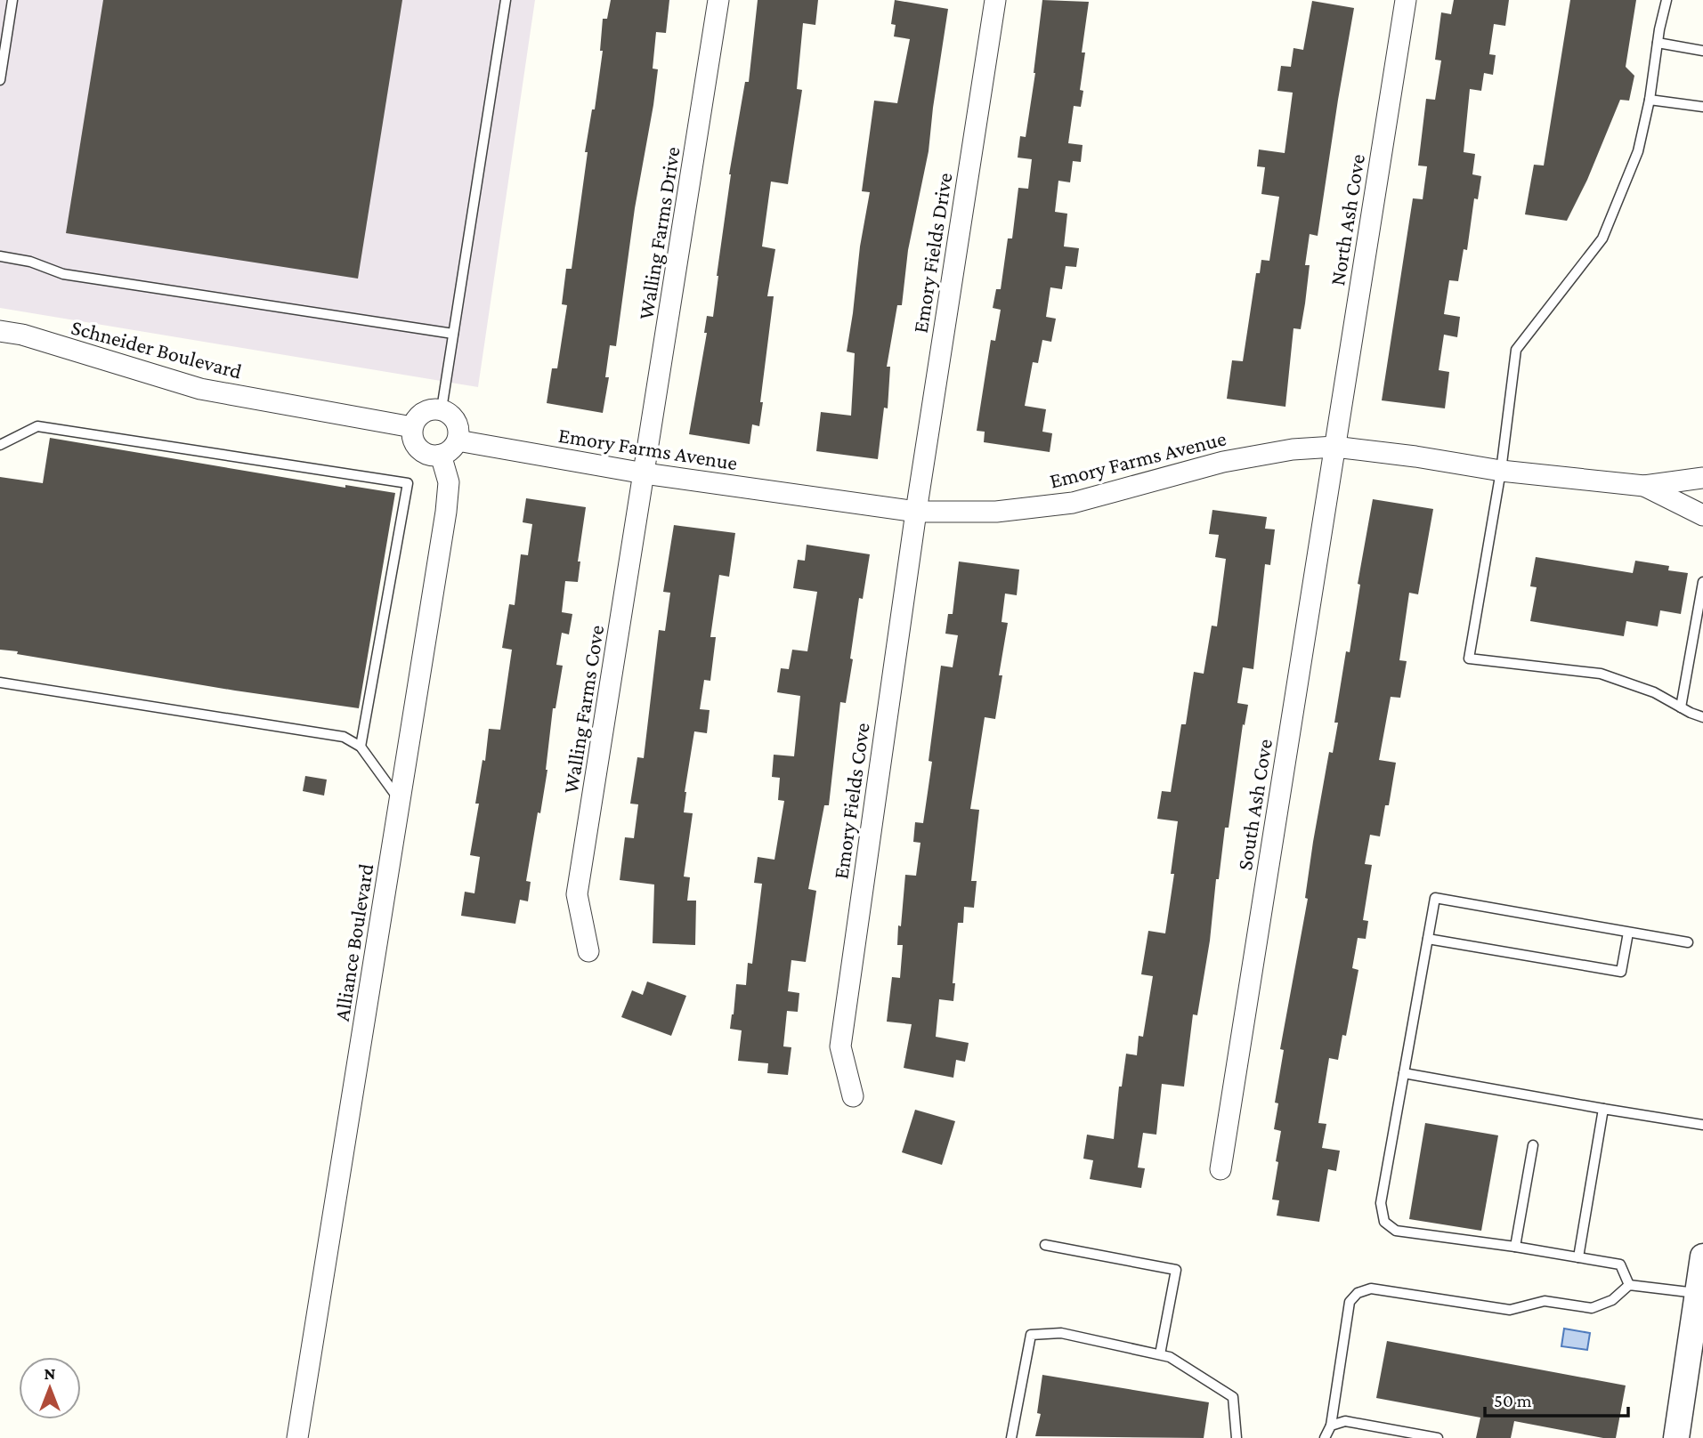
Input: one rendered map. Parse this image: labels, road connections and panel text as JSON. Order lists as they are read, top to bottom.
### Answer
{
  "streets": {
    "street": [
      "North Ash Cove",
      "Walling Farms Drive",
      "Emory Fields Drive",
      "Schneider Boulevard",
      "Emory Farms Avenue",
      "Walling Farms Cove",
      "Emory Fields Cove",
      "South Ash Cove",
      "Alliance Boulevard"
    ]
  },
  "crossings": [
    ["North Ash Cove", "Emory Farms Avenue"],
    ["North Ash Cove", "South Ash Cove"],
    ["Walling Farms Drive", "Emory Farms Avenue"],
    ["Walling Farms Drive", "Walling Farms Cove"],
    ["Emory Fields Drive", "Emory Farms Avenue"],
    ["Emory Fields Drive", "Emory Fields Cove"],
    ["Schneider Boulevard", "Emory Farms Avenue"],
    ["Schneider Boulevard", "Alliance Boulevard"],
    ["Emory Farms Avenue", "Walling Farms Cove"],
    ["Emory Farms Avenue", "Emory Fields Cove"],
    ["Emory Farms Avenue", "South Ash Cove"],
    ["Emory Farms Avenue", "Alliance Boulevard"]
  ],
  "scale_bar": "50 m",
  "north": "top"
}
